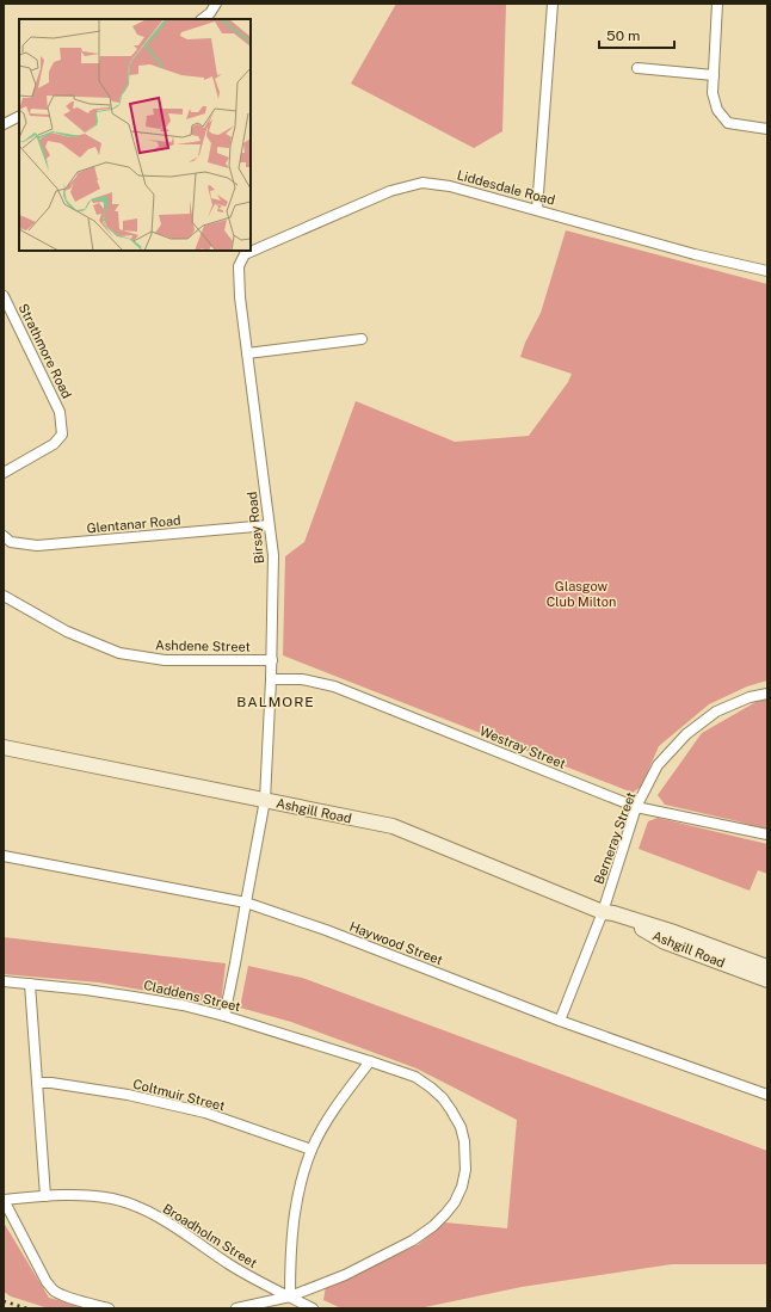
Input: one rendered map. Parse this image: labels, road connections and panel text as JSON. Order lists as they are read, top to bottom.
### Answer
{
  "streets": {
    "street": [
      "Liddesdale Road",
      "Strathmore Road",
      "Glentanar Road",
      "Birsay Road",
      "Ashdene Street",
      "Westray Street",
      "Ashgill Road",
      "Berneray Street",
      "Haywood Street",
      "Claddens Street",
      "Coltmuir Street",
      "Broadholm Street"
    ]
  },
  "crossings": [
    ["Liddesdale Road", "Birsay Road"],
    ["Glentanar Road", "Birsay Road"],
    ["Birsay Road", "Ashdene Street"],
    ["Birsay Road", "Westray Street"],
    ["Birsay Road", "Ashgill Road"],
    ["Birsay Road", "Haywood Street"],
    ["Birsay Road", "Claddens Street"],
    ["Westray Street", "Berneray Street"],
    ["Ashgill Road", "Berneray Street"],
    ["Berneray Street", "Haywood Street"],
    ["Claddens Street", "Broadholm Street"]
  ],
  "districts": ["BALMORE"],
  "parks": ["Glasgow Club Milton"],
  "scale_bar": "50 m"
}
